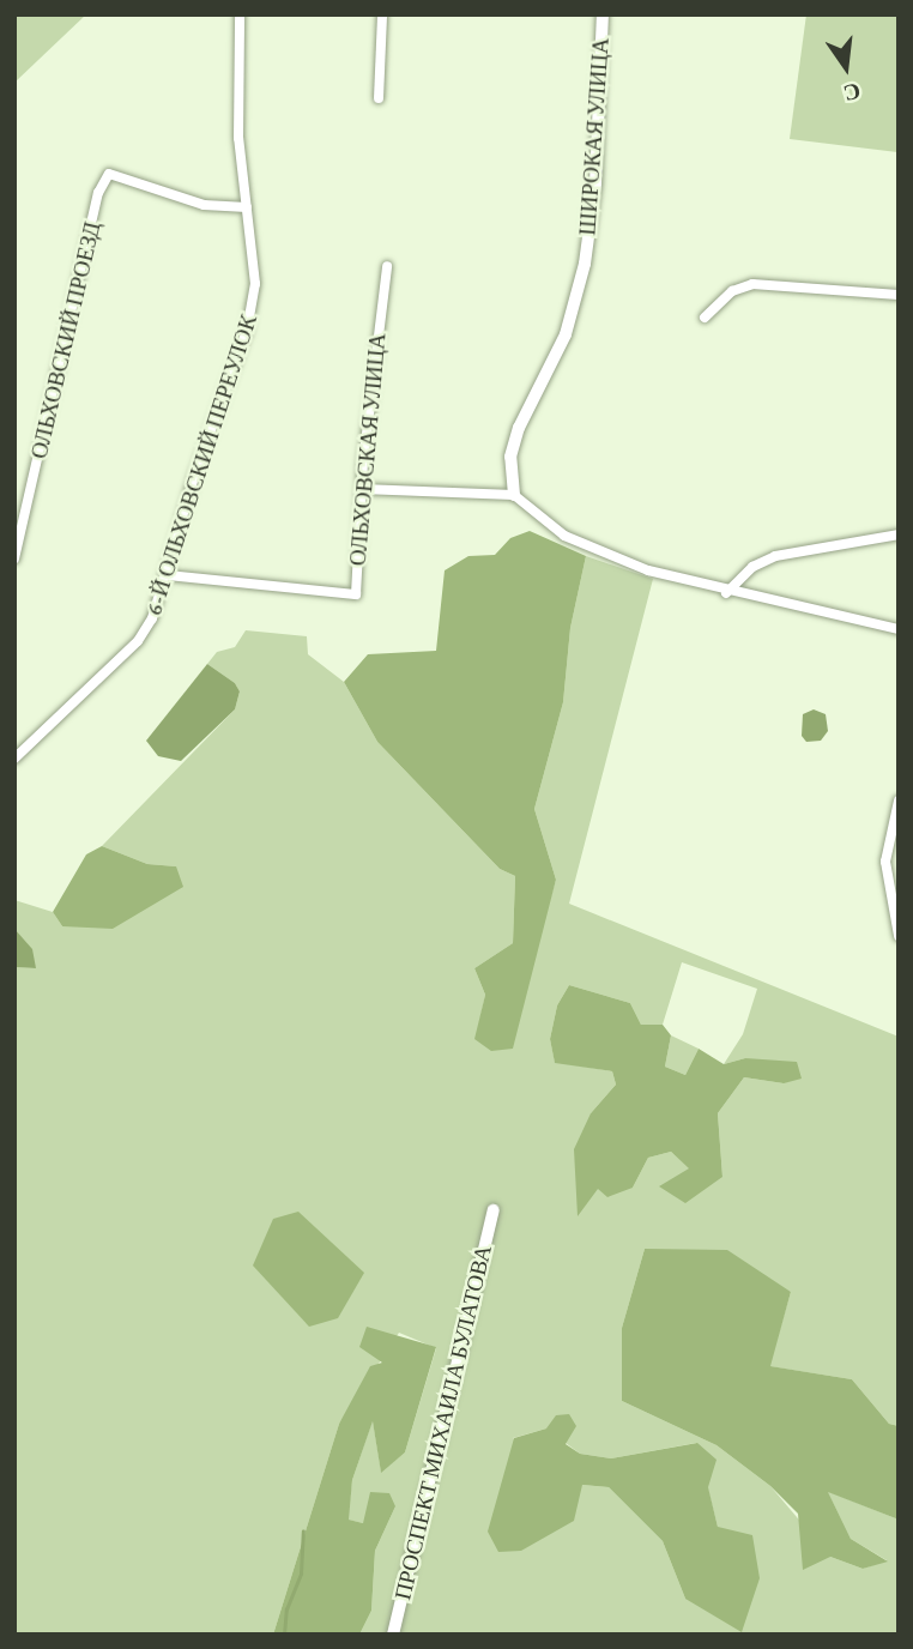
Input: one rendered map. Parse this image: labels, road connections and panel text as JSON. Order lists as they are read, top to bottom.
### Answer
{
  "streets": {
    "street": [
      "ШИРОКАЯ УЛИЦА",
      "ОЛЬХОВСКИЙ ПРОЕЗД",
      "ОЛЬХОВСКАЯ УЛИЦА",
      "6-Й ОЛЬХОВСКИЙ ПЕРЕУЛОК",
      "ПРОСПЕКТ МИХАИЛА БУЛАТОВА"
    ]
  },
  "crossings": [
    ["ОЛЬХОВСКИЙ ПРОЕЗД", "6-Й ОЛЬХОВСКИЙ ПЕРЕУЛОК"],
    ["ОЛЬХОВСКАЯ УЛИЦА", "6-Й ОЛЬХОВСКИЙ ПЕРЕУЛОК"]
  ],
  "north": "bottom"
}
